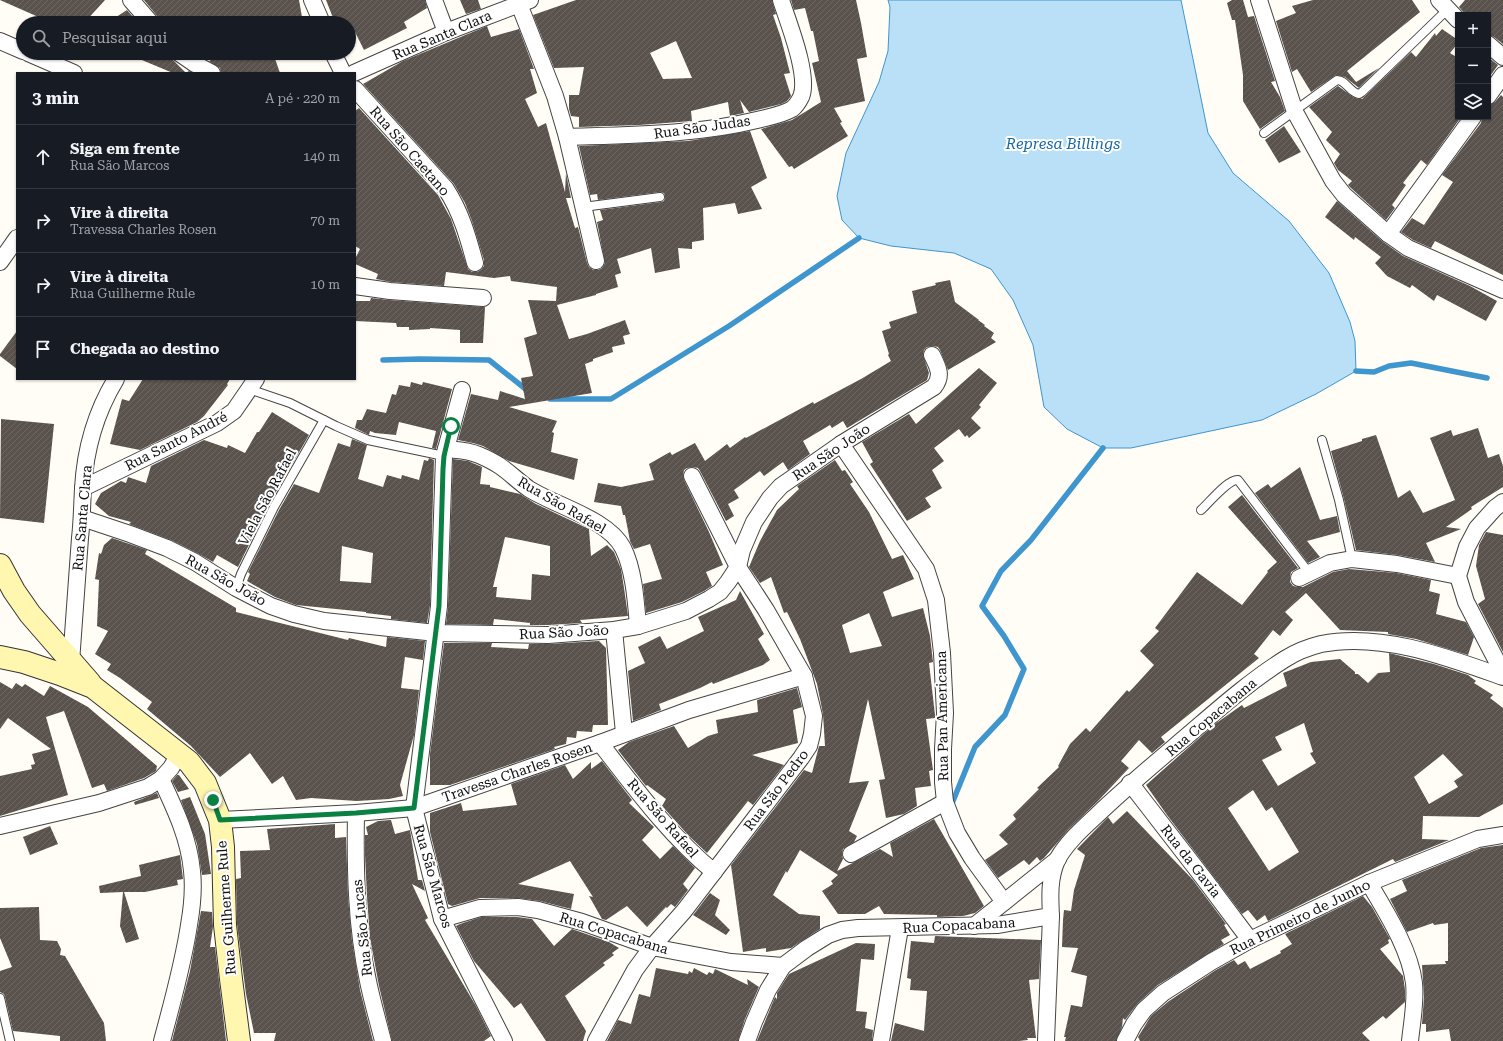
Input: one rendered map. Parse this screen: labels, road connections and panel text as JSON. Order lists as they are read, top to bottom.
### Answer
{
  "streets": {
    "street": [
      "Rua Santa Clara",
      "Rua São Judas",
      "Rua São Caetano",
      "Rua Santo André",
      "Rua São João",
      "Rua São Rafael",
      "Rua Pan Americana",
      "Rua Copacabana",
      "Travessa Charles Rosen",
      "Rua São Pedro",
      "Rua da Gavia",
      "Rua São Marcos",
      "Rua Guilherme Rule",
      "Rua Primeiro de Junho",
      "Rua São Lucas"
    ],
    "lane": ["Viela São Rafael"]
  },
  "crossings": [
    ["Rua Santa Clara", "Rua Santo André"],
    ["Rua Santa Clara", "Rua São João"],
    ["Rua Santo André", "Rua São Rafael"],
    ["Rua São João", "Viela São Rafael"],
    ["Rua São João", "Rua São Rafael"],
    ["Rua São João", "Rua Pan Americana"],
    ["Rua São João", "Rua São Pedro"],
    ["Rua São João", "Rua São Marcos"],
    ["Viela São Rafael", "Rua São Rafael"],
    ["Rua São Rafael", "Travessa Charles Rosen"],
    ["Rua São Rafael", "Rua São Pedro"],
    ["Rua São Rafael", "Rua São Marcos"],
    ["Rua Copacabana", "Rua São Pedro"],
    ["Rua Copacabana", "Rua da Gavia"],
    ["Rua Copacabana", "Rua São Marcos"],
    ["Travessa Charles Rosen", "Rua São Pedro"],
    ["Travessa Charles Rosen", "Rua São Marcos"],
    ["Travessa Charles Rosen", "Rua Guilherme Rule"],
    ["Travessa Charles Rosen", "Rua São Lucas"],
    ["Rua da Gavia", "Rua Primeiro de Junho"]
  ],
  "water": ["Represa Billings"],
  "page": {
    "map_buttons": ["+", "−"],
    "search": "Pesquisar aqui",
    "heading": ["3 min", "A pé · 220 m"],
    "list": [
      ["Siga em frente", "Rua São Marcos", "140 m"],
      ["Vire à direita", "Travessa Charles Rosen", "70 m"],
      ["Vire à direita", "Rua Guilherme Rule", "10 m"],
      "Chegada ao destino"
    ]
  }
}
